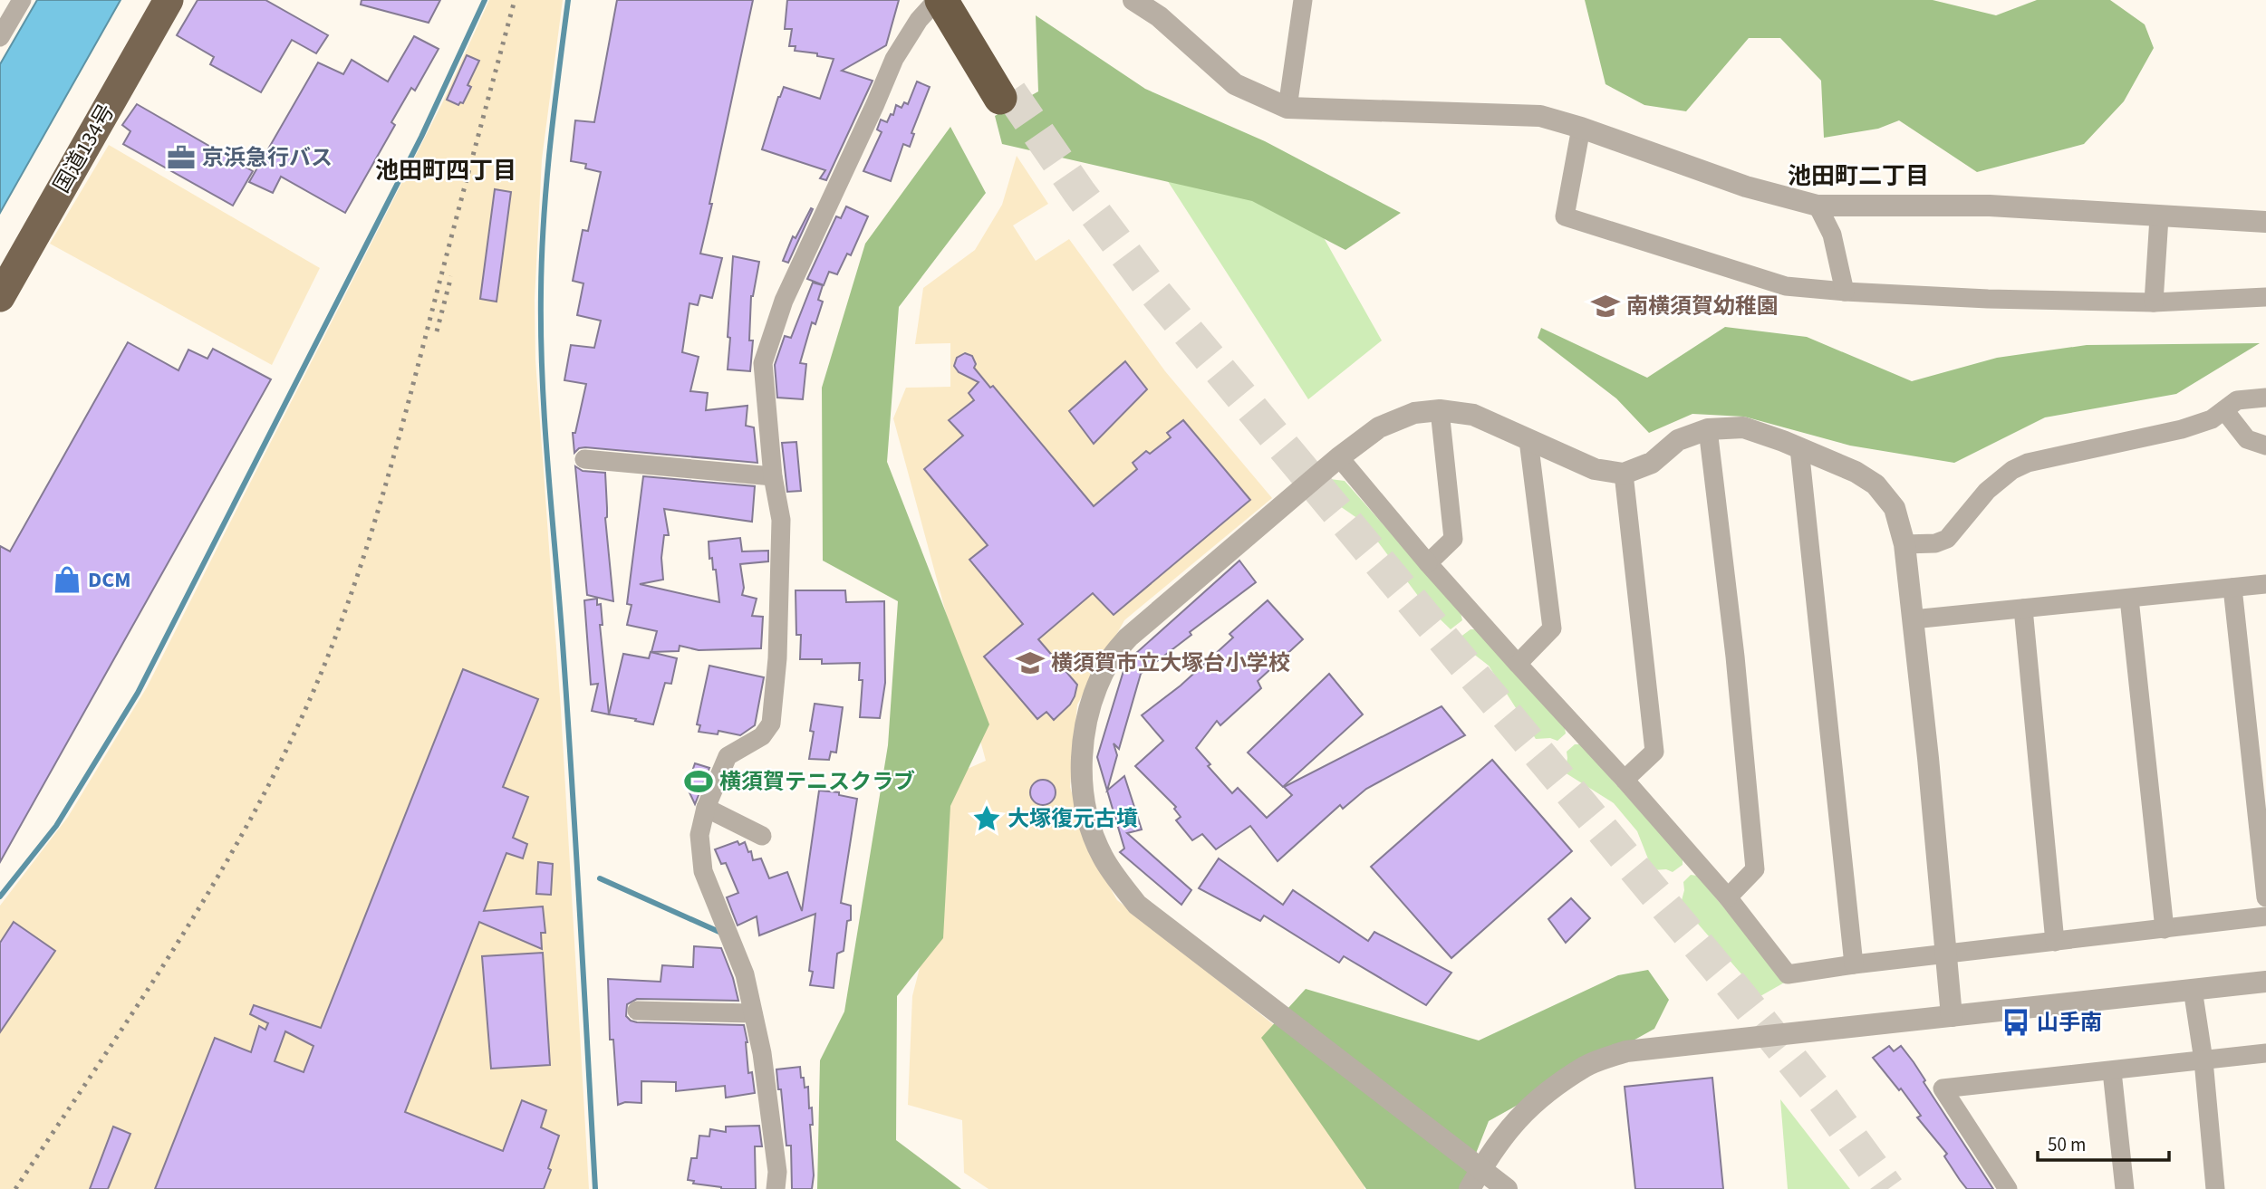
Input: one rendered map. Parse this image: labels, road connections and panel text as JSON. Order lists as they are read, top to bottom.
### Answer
{
  "streets": {
    "highway": ["国道134号"]
  },
  "districts": ["池田町四丁目", "池田町二丁目"],
  "places": {
    "office": ["京浜急行バス"],
    "school or university": ["南横須賀幼稚園", "横須賀市立大塚台小学校"],
    "shop": ["DCM"],
    "sports": ["横須賀テニスクラブ"],
    "place": ["大塚復元古墳"],
    "bus stop": ["山手南"]
  },
  "scale_bar": "50 m"
}
